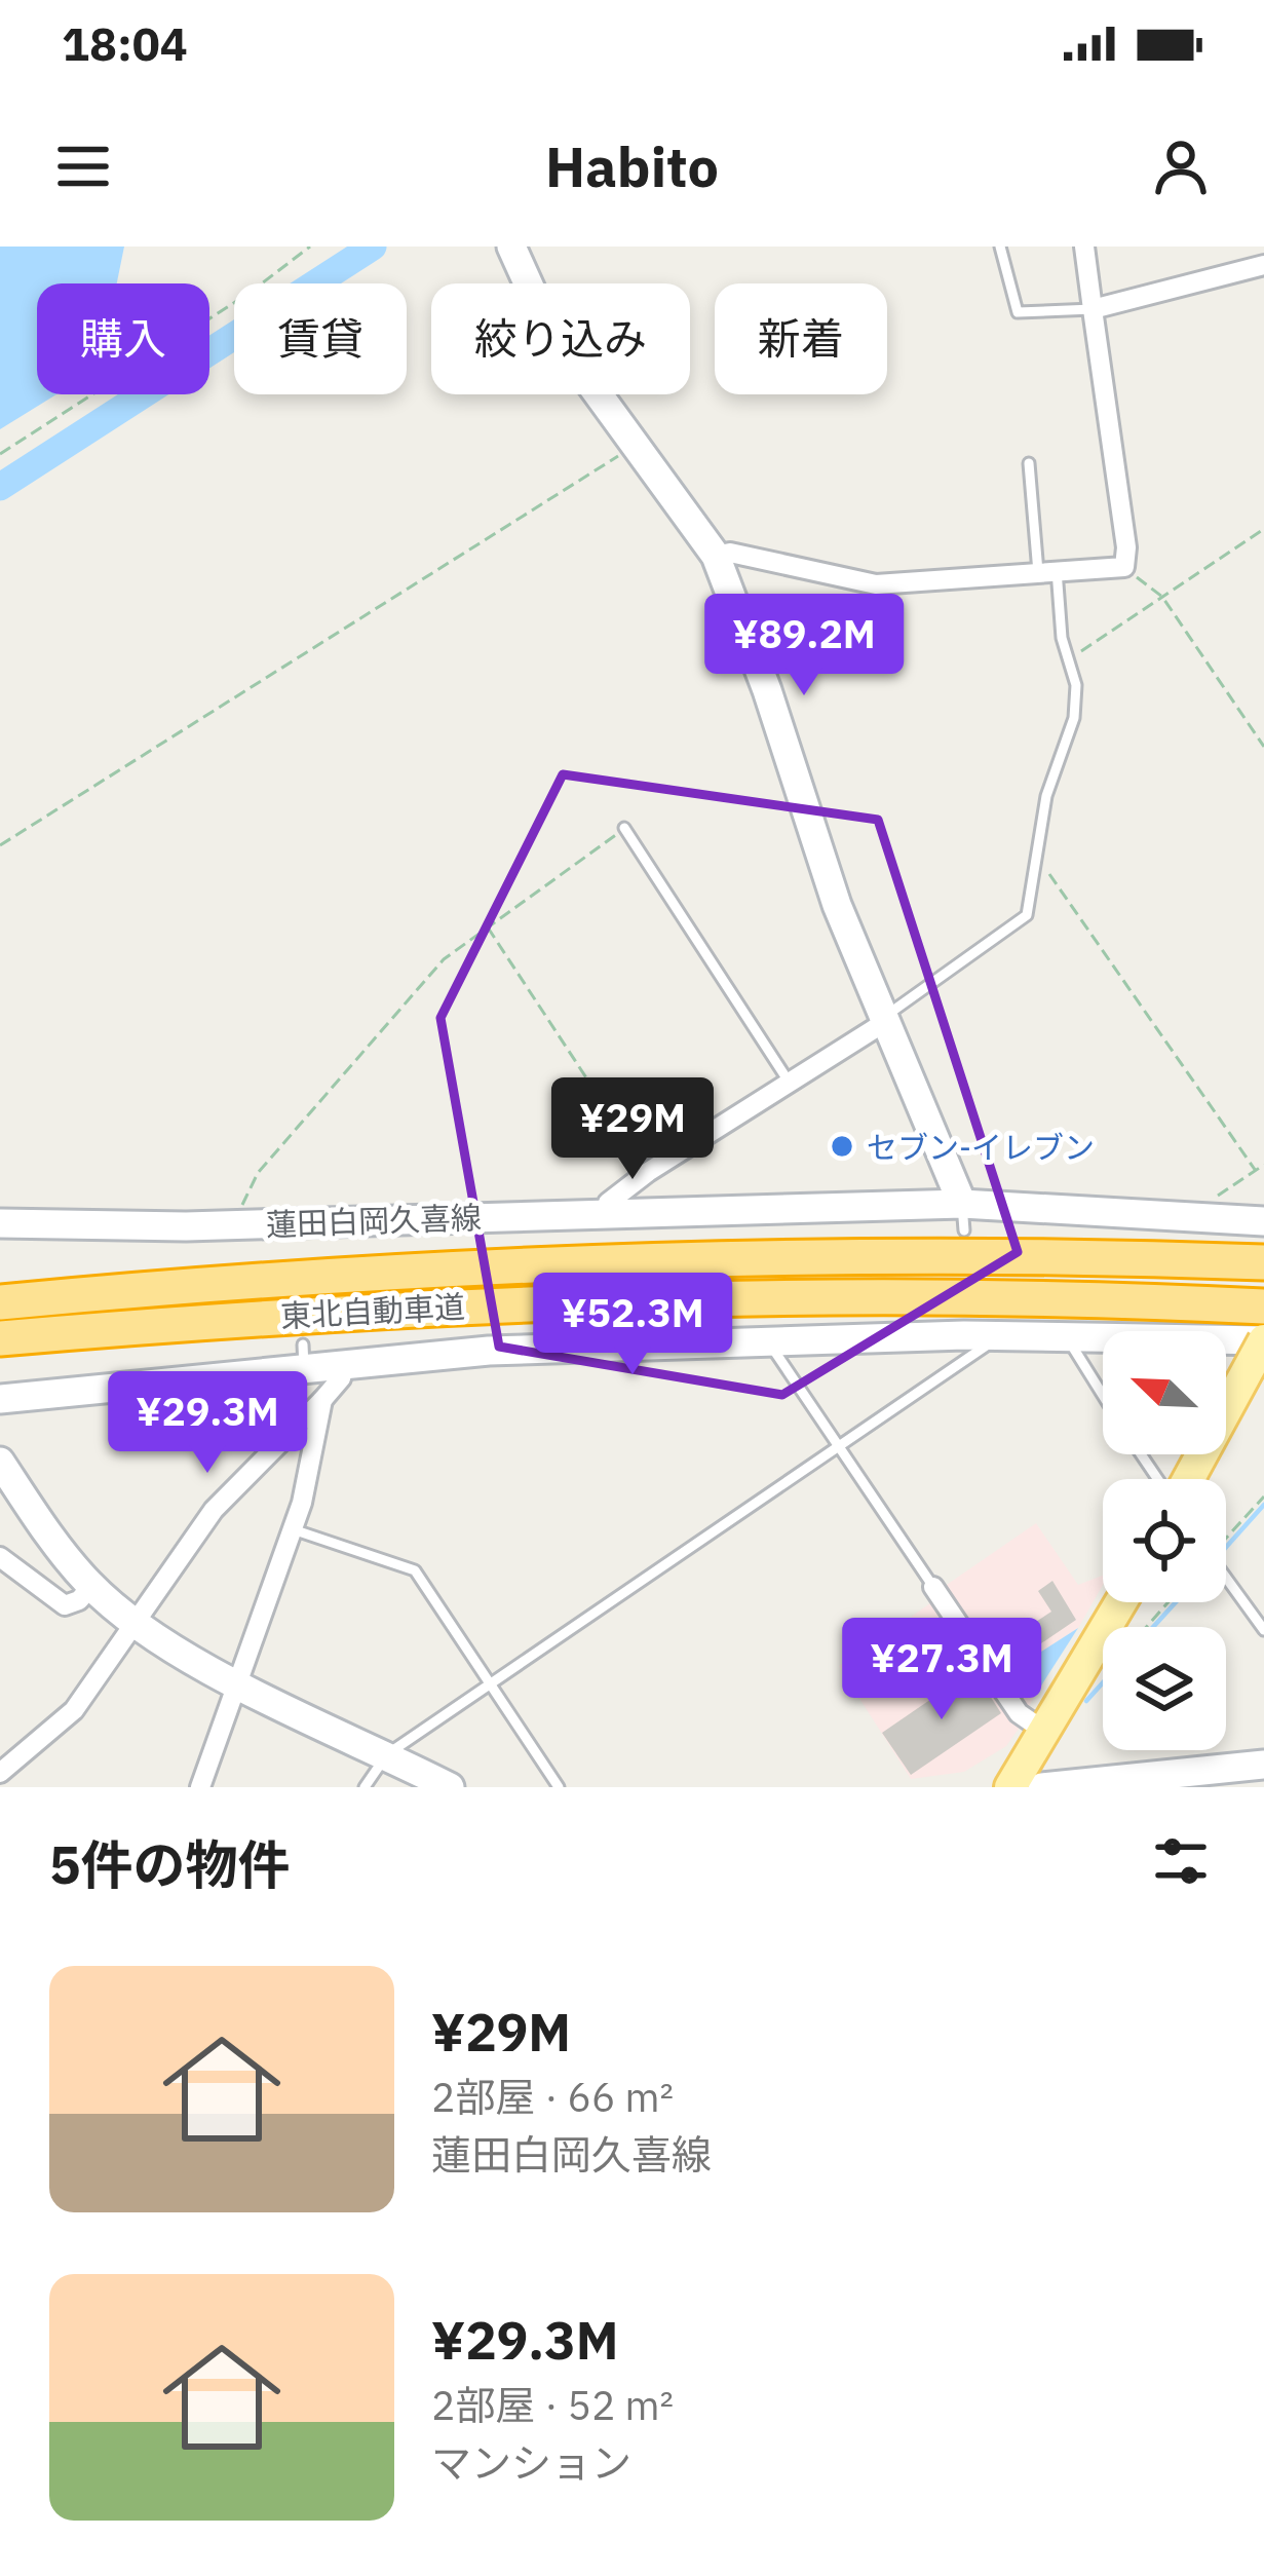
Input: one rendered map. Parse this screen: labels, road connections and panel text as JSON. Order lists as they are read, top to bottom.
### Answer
{
  "streets": {
    "highway": ["東北自動車道"],
    "street": ["蓮田白岡久喜線"]
  },
  "places": ["セブン-イレブン"],
  "north": "top left",
  "page": {
    "status": "18:04",
    "header": "Habito",
    "chip": [
      "購入",
      "賃貸",
      "絞り込み",
      "新着"
    ],
    "price": [
      "¥89.2M",
      "¥29M",
      "¥52.3M",
      "¥29.3M",
      "¥27.3M"
    ],
    "heading": "5件の物件",
    "list": [
      {
        "name": "¥29M",
        "note": "2部屋 · 66 m² · 蓮田白岡久喜線"
      },
      {
        "name": "¥29.3M",
        "note": "2部屋 · 52 m² · マンション"
      }
    ]
  }
}
